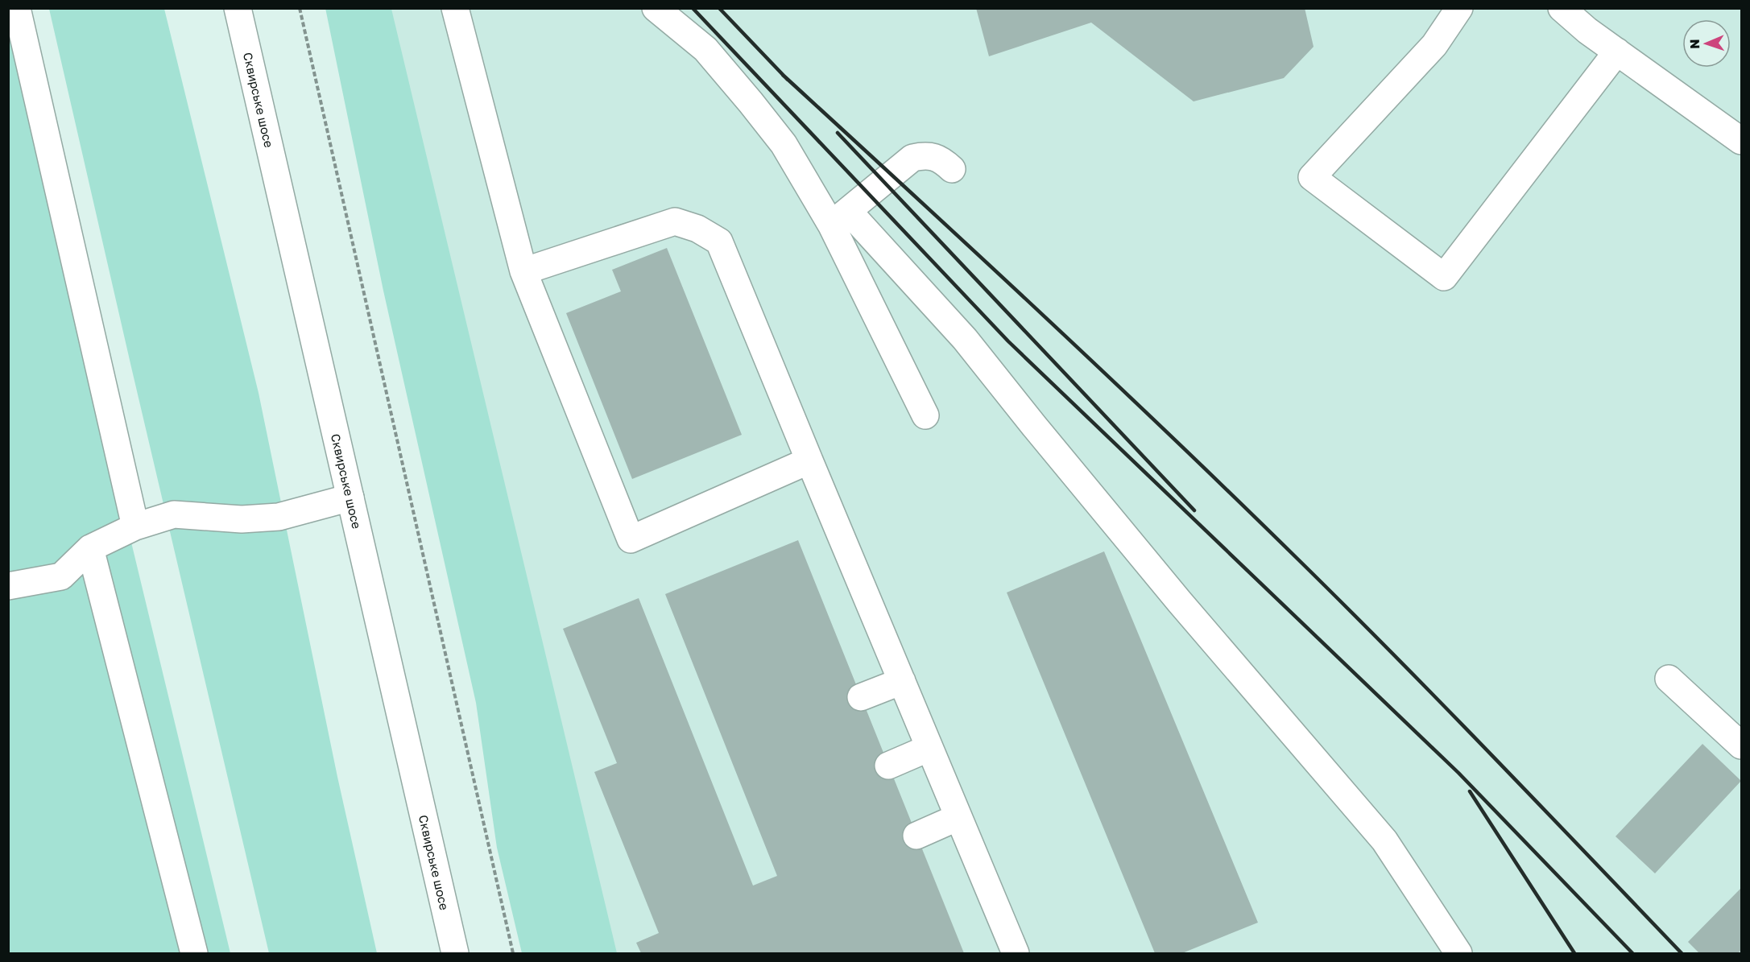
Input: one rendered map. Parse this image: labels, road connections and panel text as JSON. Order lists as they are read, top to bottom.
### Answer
{
  "streets": {
    "main road": ["Сквирське шосе"]
  },
  "north": "left"
}
